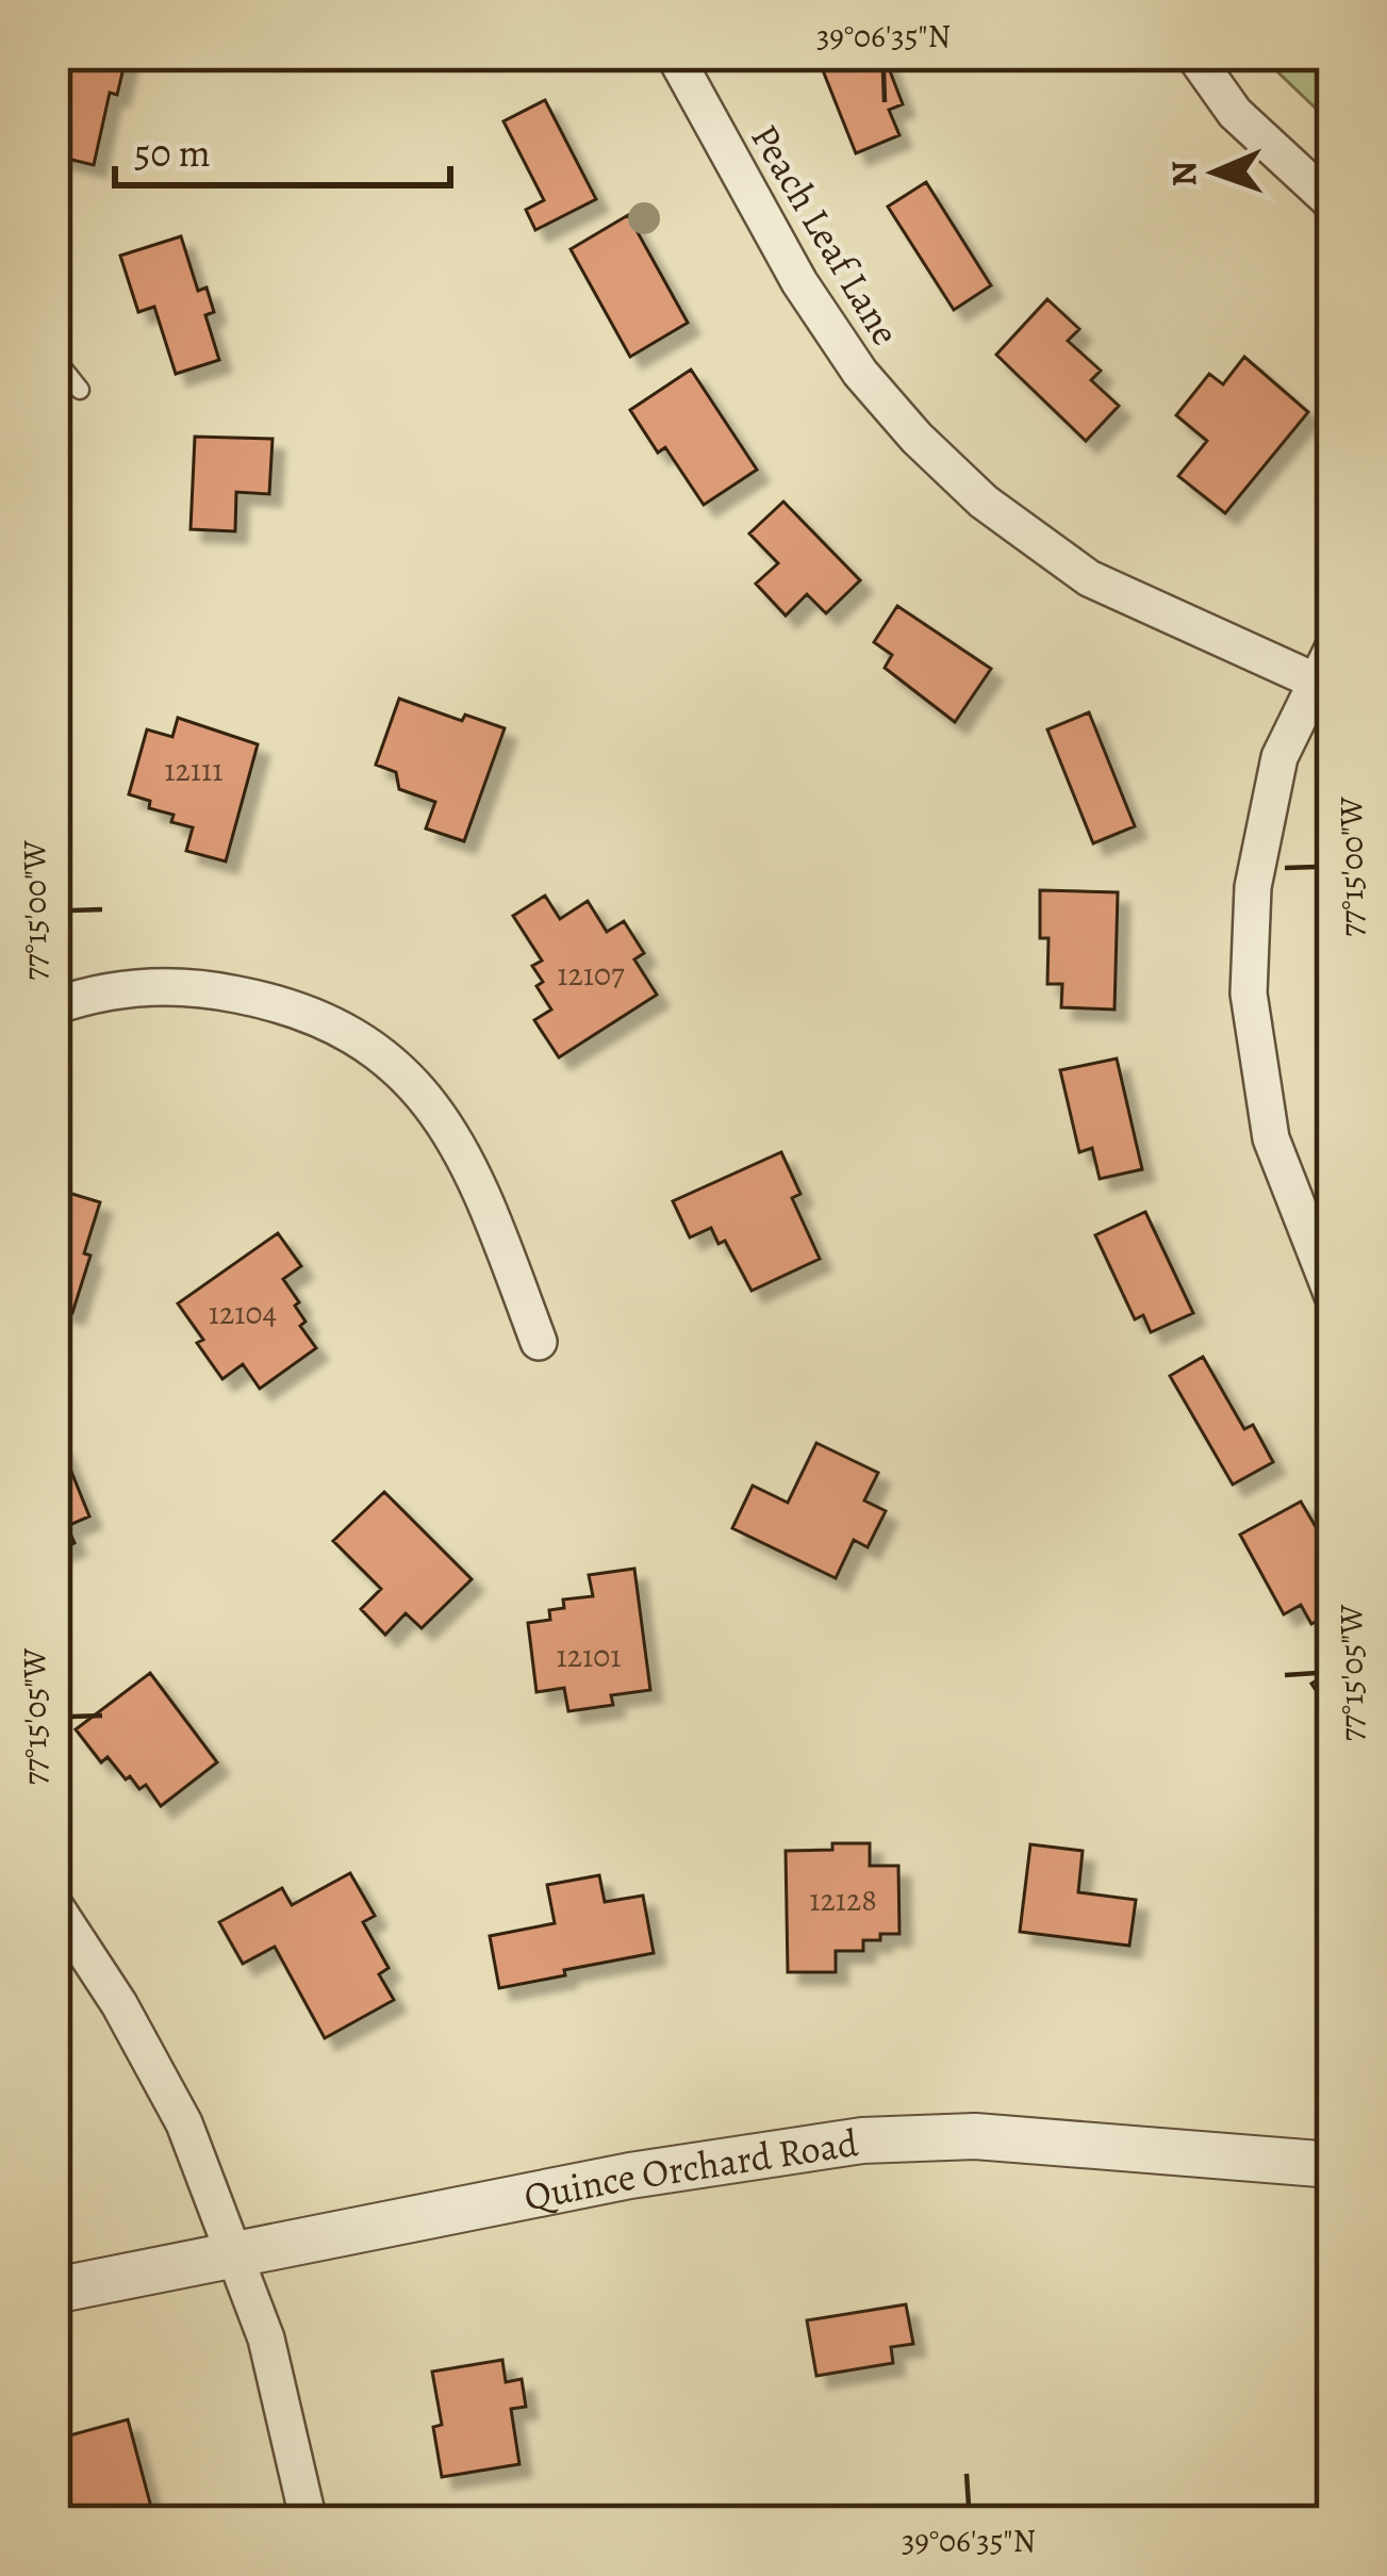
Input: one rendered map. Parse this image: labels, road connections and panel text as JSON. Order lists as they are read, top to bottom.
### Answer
{
  "streets": {
    "street": ["Peach Leaf Lane", "Quince Orchard Road"]
  },
  "house_numbers": [
    "12111",
    "12107",
    "12104",
    "12101",
    "12128"
  ],
  "scale_bar": "50 m",
  "north": "left",
  "coordinates": ["39°06'35\"N", "77°15'00\"W", "77°15'05\"W"]
}
